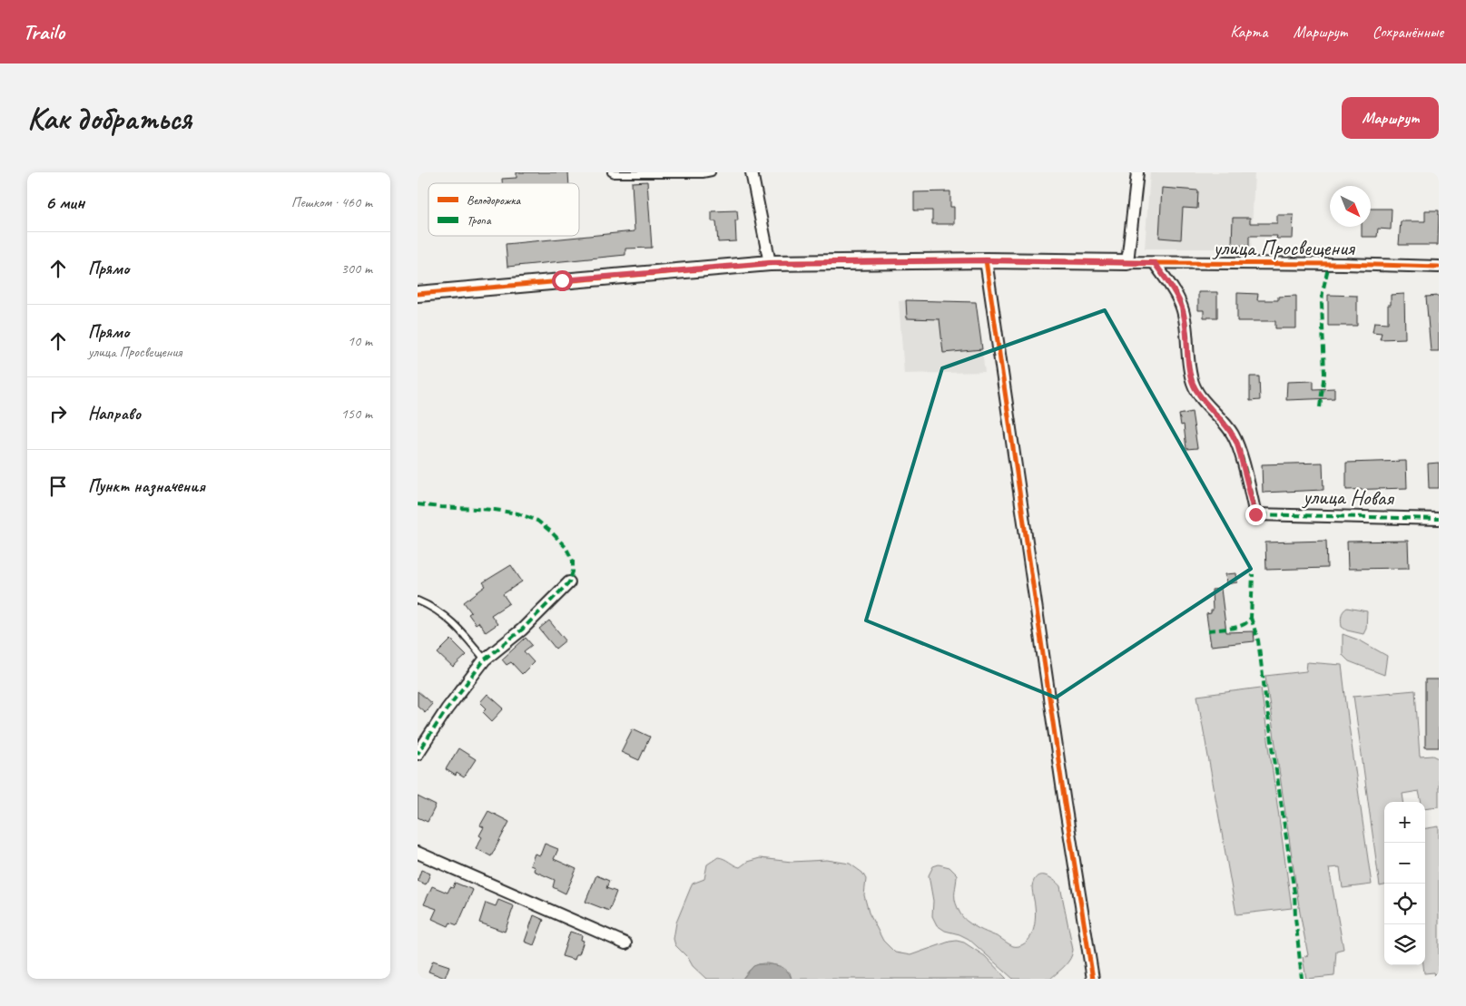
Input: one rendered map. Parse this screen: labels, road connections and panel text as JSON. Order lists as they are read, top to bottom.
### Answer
{
  "streets": {
    "street": ["улица Просвещения", "улица Новая"]
  },
  "crossings": [
    ["улица Просвещения", "улица Новая"]
  ],
  "legend": ["Велодорожка", "Тропа"],
  "north": "bottom right",
  "page": {
    "header": "Trailo",
    "nav": ["Карта", "Маршрут", "Сохранённые"],
    "buttons": "Маршрут",
    "title": "Как добраться",
    "heading": ["6 мин", "Пешком · 460 m"],
    "list": [
      ["Прямо", "300 m"],
      ["Прямо", "улица Просвещения", "10 m"],
      ["Направо", "150 m"],
      "Пункт назначения"
    ],
    "map_buttons": ["+", "−"]
  }
}
